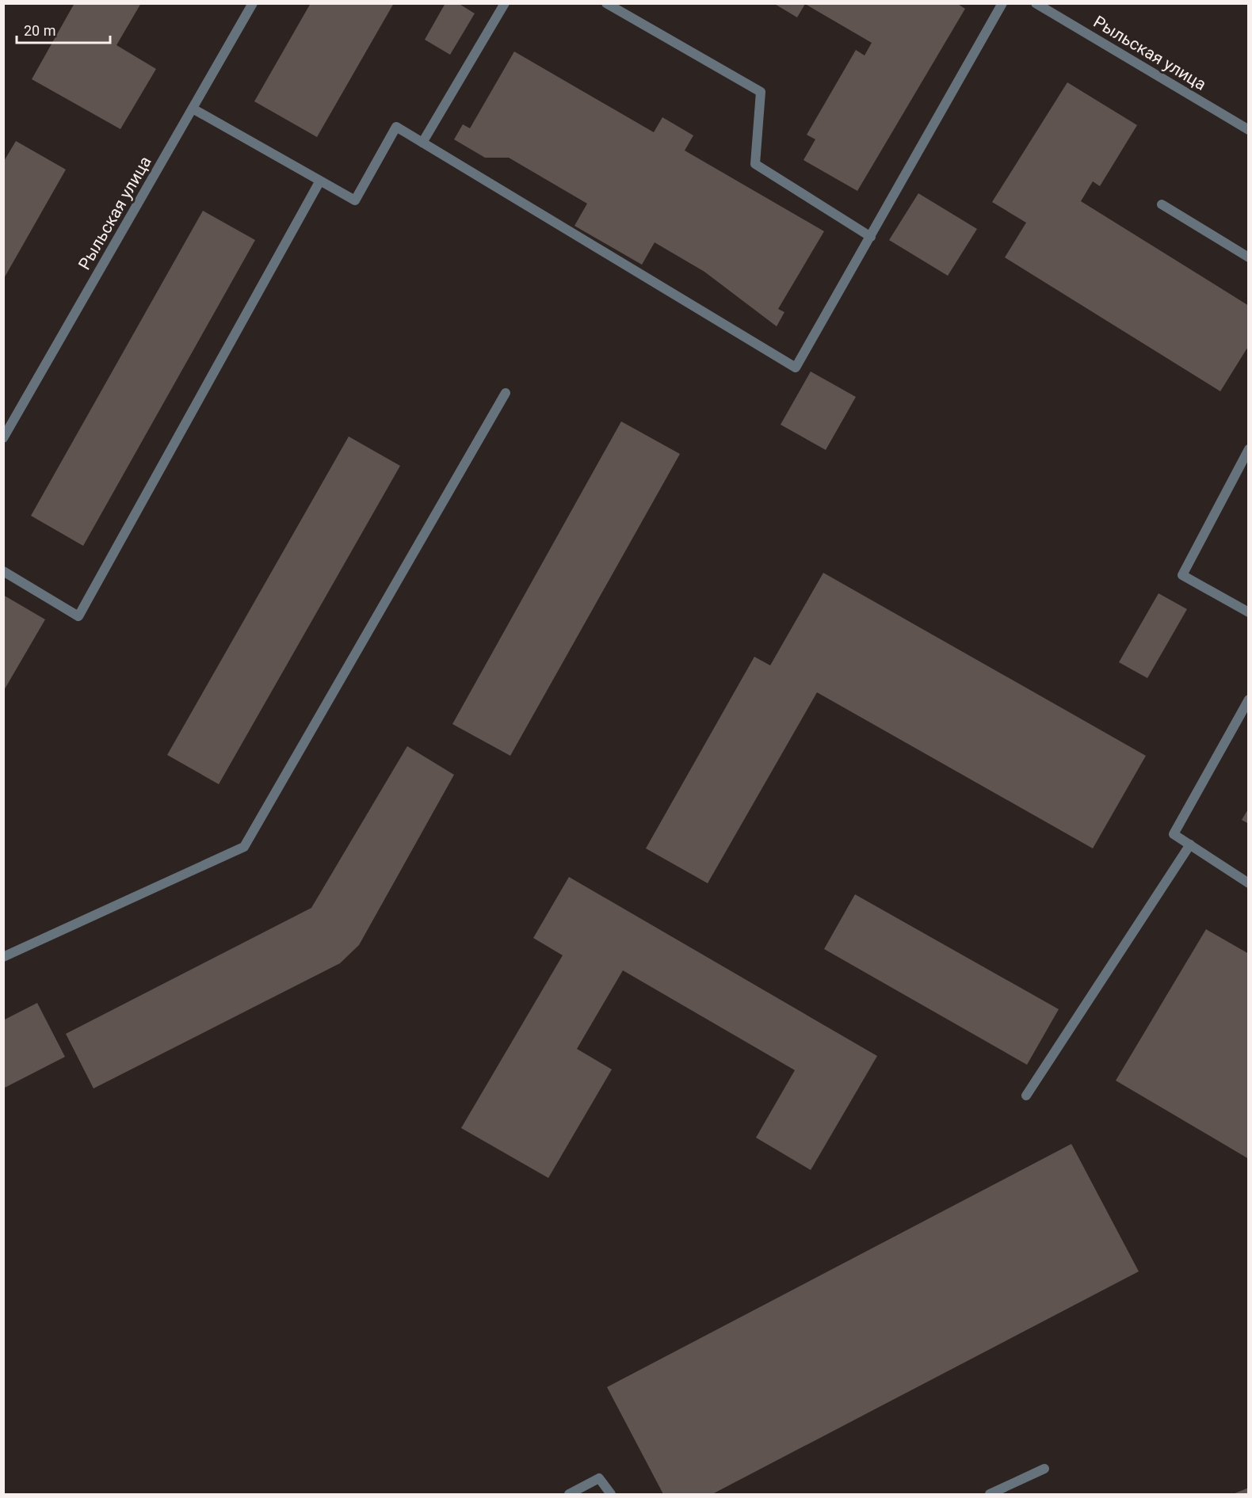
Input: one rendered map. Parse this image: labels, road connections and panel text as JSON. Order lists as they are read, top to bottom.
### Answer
{
  "streets": {
    "street": ["Рыльская улица"]
  },
  "scale_bar": "20 m"
}
